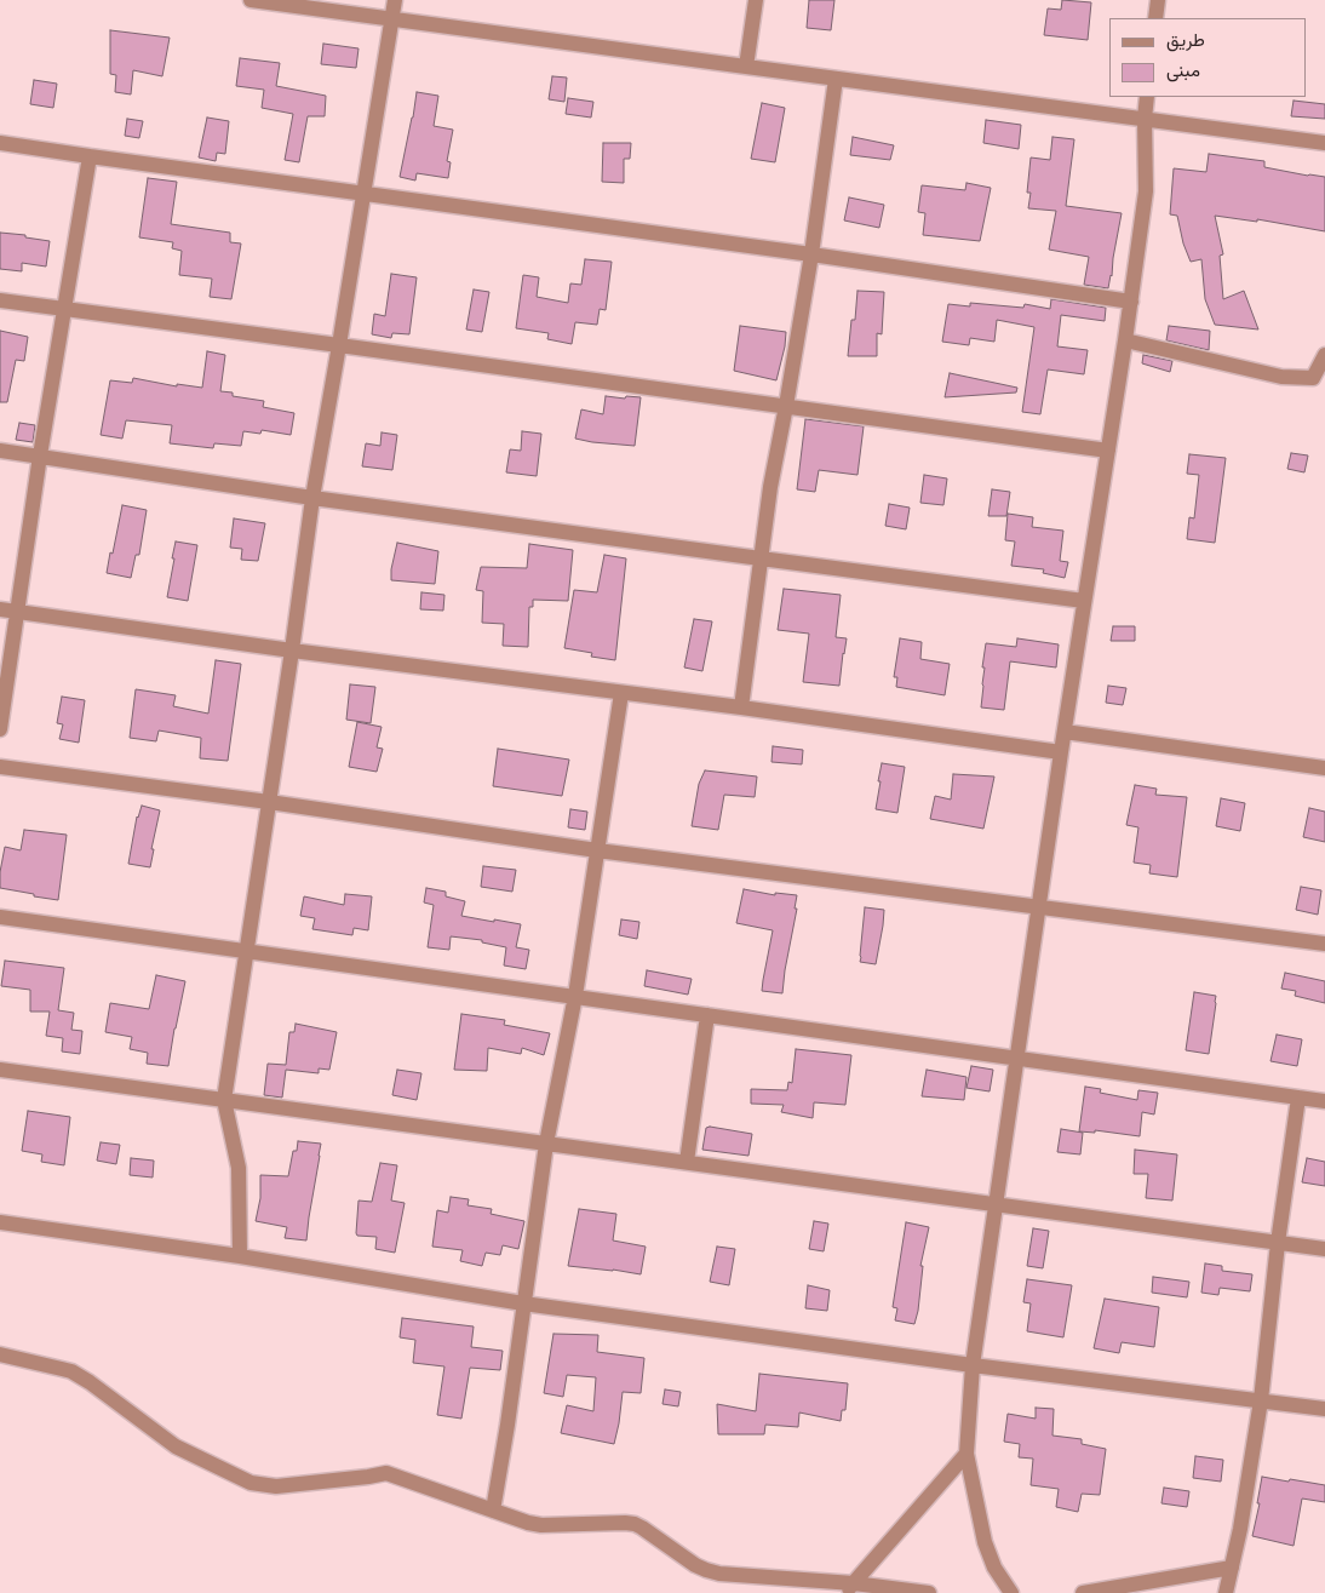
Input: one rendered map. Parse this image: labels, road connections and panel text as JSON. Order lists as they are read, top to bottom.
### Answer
{
  "legend": ["طريق", "مبنى"]
}
